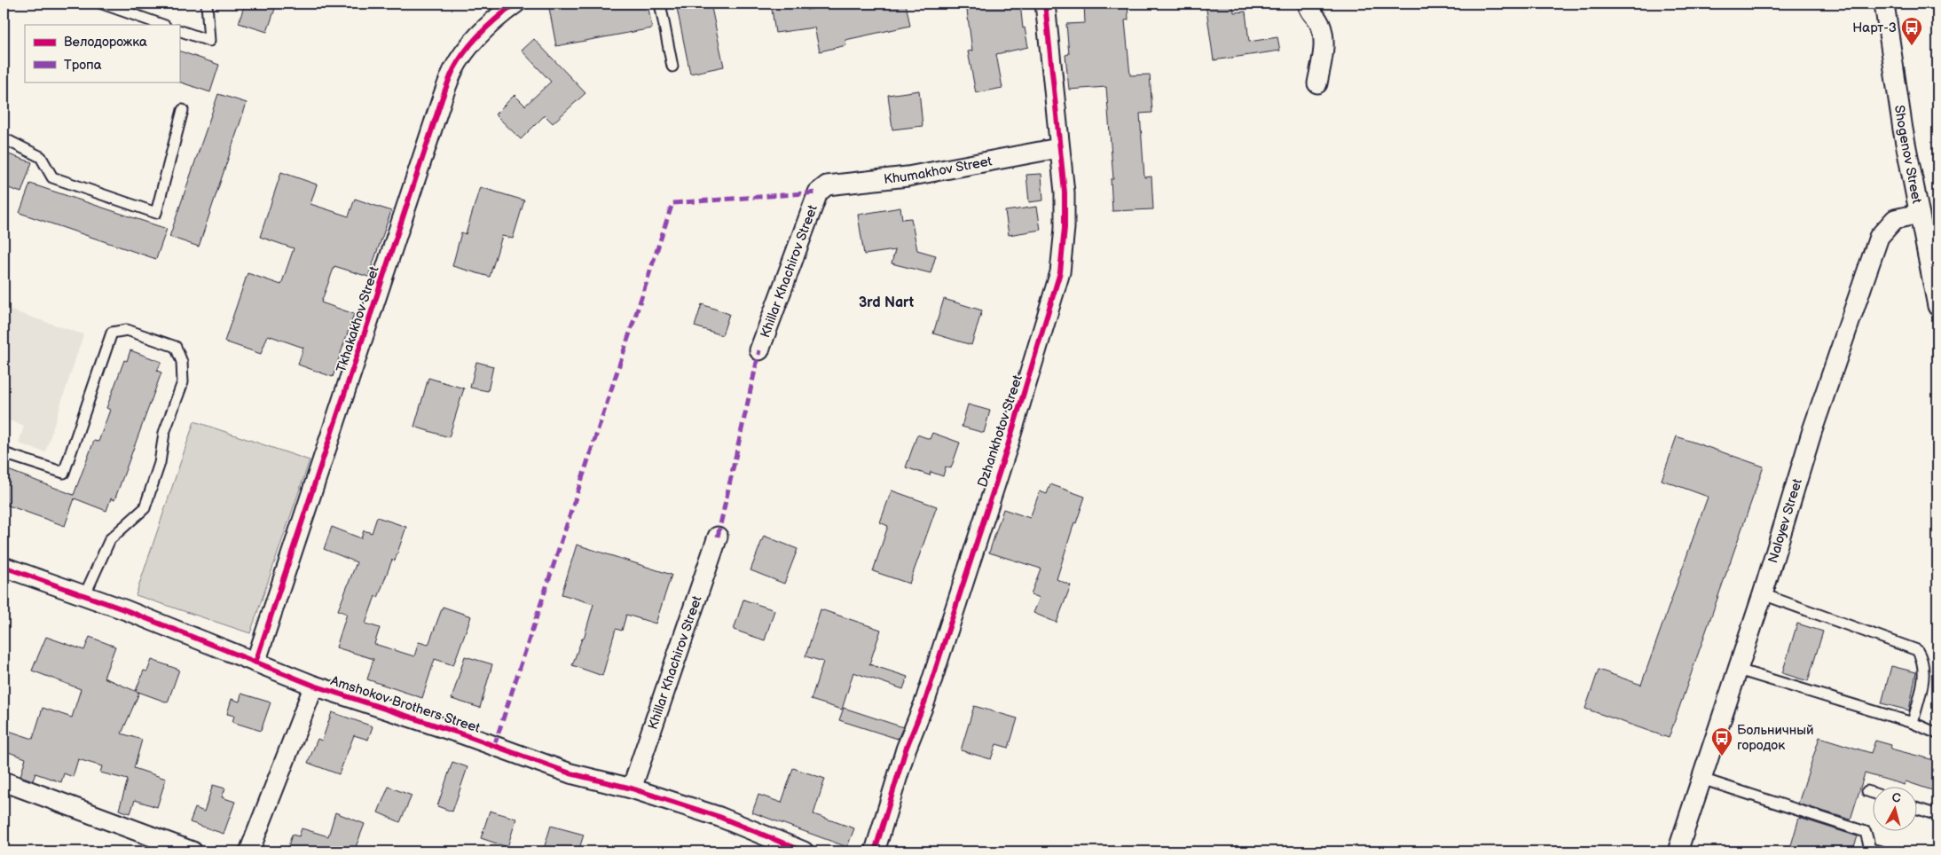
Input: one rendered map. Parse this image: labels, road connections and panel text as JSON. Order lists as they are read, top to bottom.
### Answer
{
  "streets": {
    "street": [
      "Shogenov Street",
      "Khumakhov Street",
      "Khillar Khachirov Street",
      "Tkhakakhov Street",
      "Dzhankhotov Street",
      "Naloyev Street",
      "Amshokov Brothers Street"
    ]
  },
  "crossings": [
    ["Shogenov Street", "Naloyev Street"],
    ["Khumakhov Street", "Khillar Khachirov Street"],
    ["Khumakhov Street", "Dzhankhotov Street"],
    ["Khillar Khachirov Street", "Amshokov Brothers Street"],
    ["Tkhakakhov Street", "Amshokov Brothers Street"]
  ],
  "districts": ["3rd Nart"],
  "places": {
    "bus stop": ["Нарт-3", "Больничный городок"]
  },
  "legend": ["Велодорожка", "Тропа"],
  "north": "top"
}
